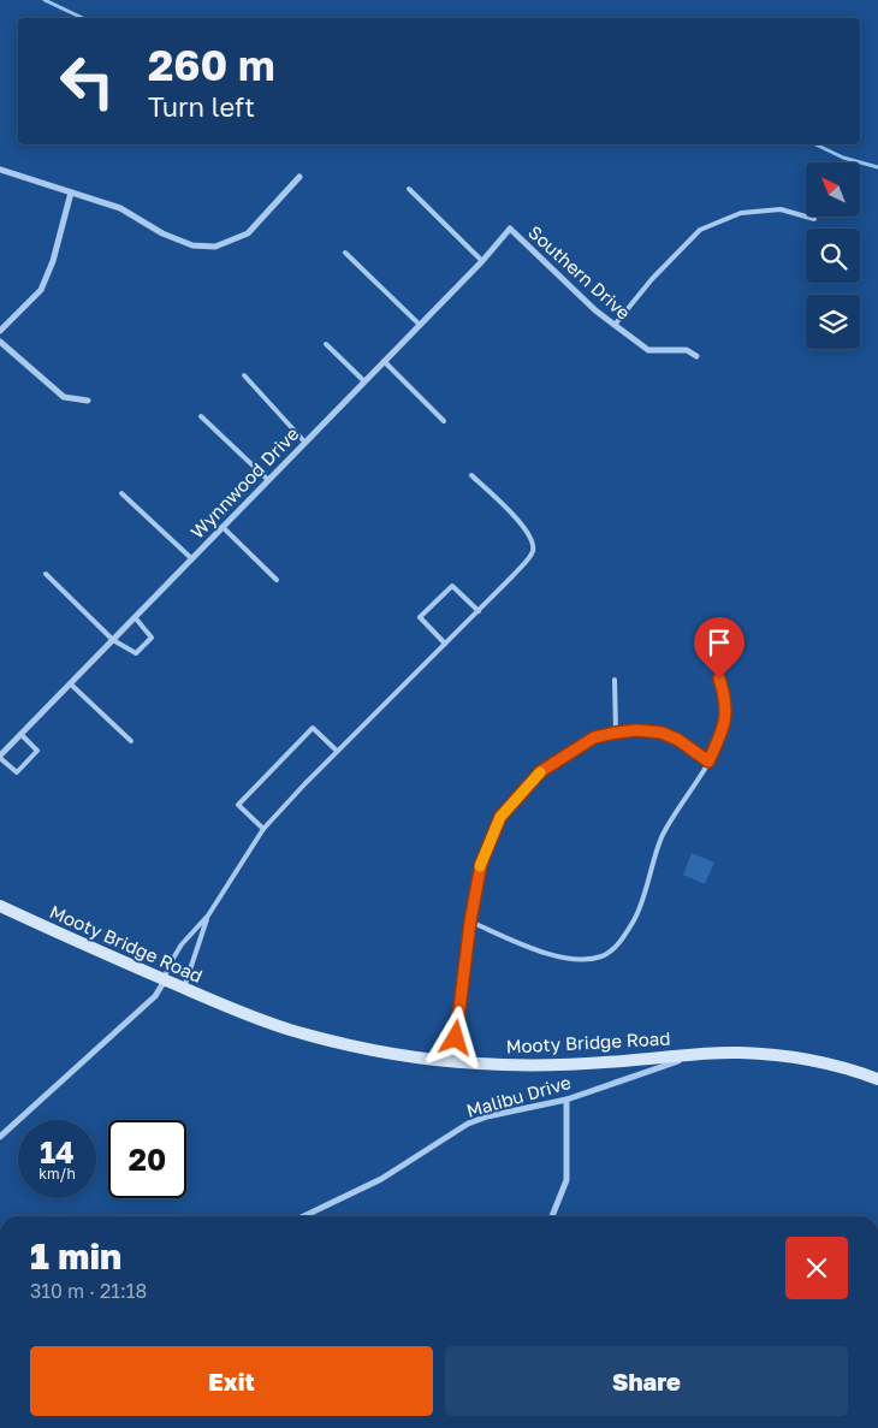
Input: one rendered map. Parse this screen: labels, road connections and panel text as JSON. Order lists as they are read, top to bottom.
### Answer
{
  "streets": {
    "main road": ["Mooty Bridge Road"],
    "street": ["Southern Drive", "Wynnwood Drive", "Malibu Drive"]
  },
  "crossings": [
    ["Southern Drive", "Wynnwood Drive"],
    ["Mooty Bridge Road", "Malibu Drive"]
  ],
  "north": "top left",
  "page": {
    "turn": ["260 m", "Turn left"],
    "speed": "14 km/h",
    "limit": "20",
    "heading": ["1 min", "310 m · 21:18"],
    "buttons": ["Exit", "Share"]
  }
}
